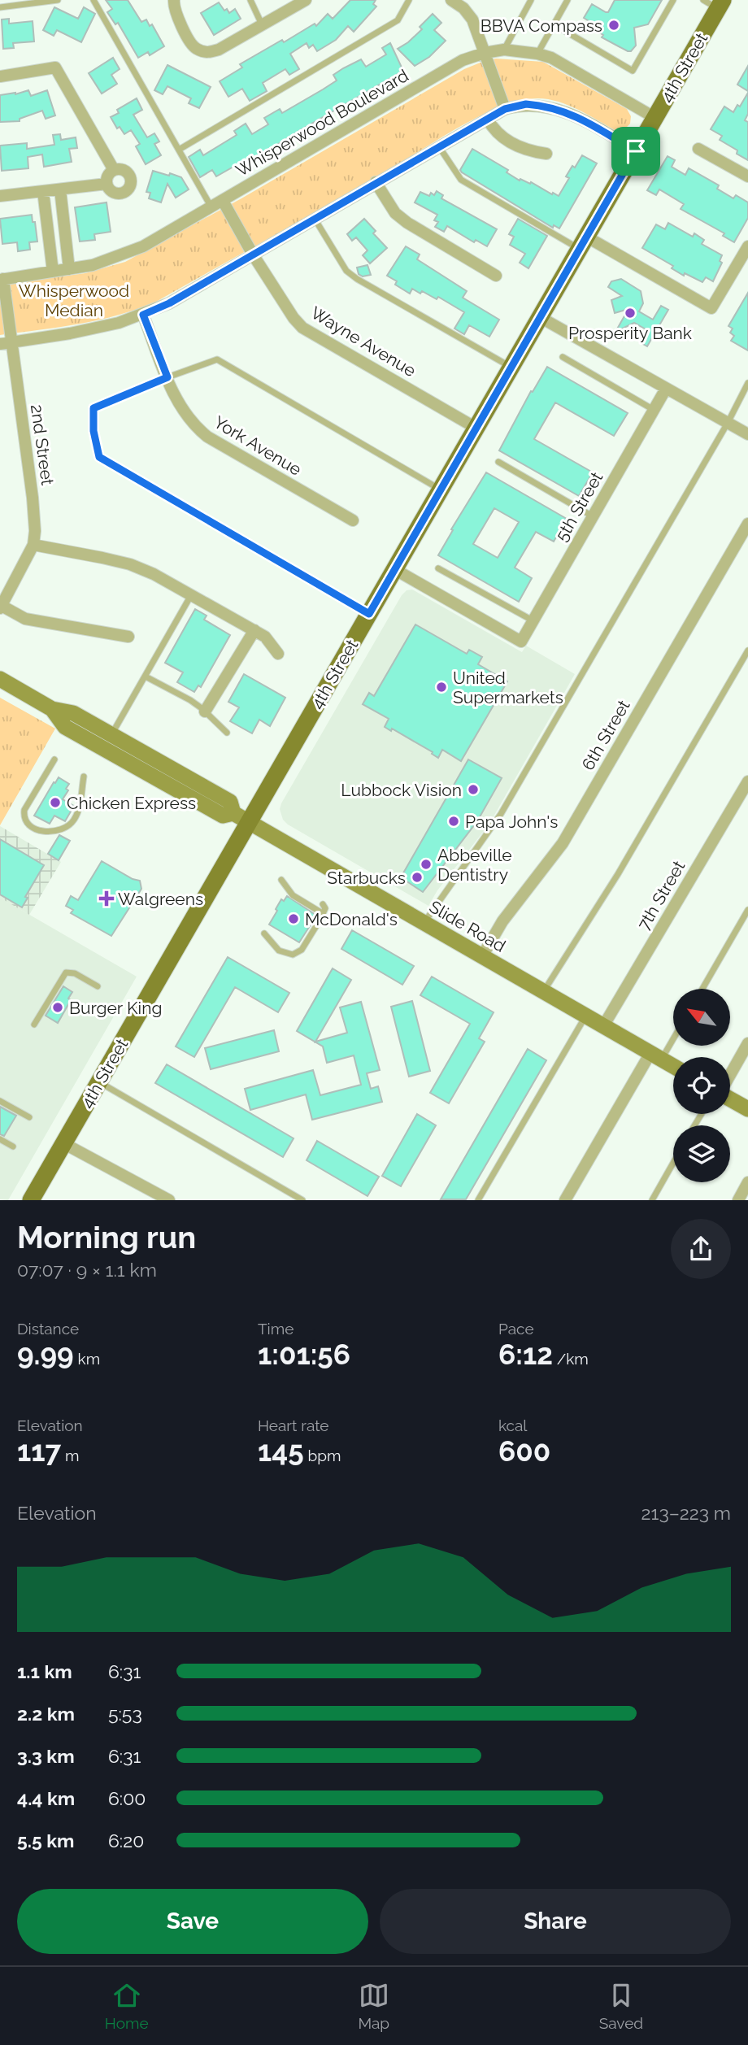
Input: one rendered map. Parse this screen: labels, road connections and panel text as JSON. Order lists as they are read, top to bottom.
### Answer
{
  "streets": {
    "main road": ["4th Street", "Slide Road"],
    "street": [
      "Whisperwood Boulevard",
      "Wayne Avenue",
      "2nd Street",
      "York Avenue",
      "5th Street",
      "6th Street",
      "7th Street"
    ]
  },
  "crossings": [
    ["4th Street", "Whisperwood Boulevard"],
    ["4th Street", "Wayne Avenue"],
    ["4th Street", "5th Street"],
    ["4th Street", "Slide Road"],
    ["Whisperwood Boulevard", "Wayne Avenue"],
    ["Whisperwood Boulevard", "2nd Street"],
    ["6th Street", "Slide Road"],
    ["7th Street", "Slide Road"]
  ],
  "parks": ["Whisperwood Median"],
  "places": {
    "other": [
      "BBVA Compass",
      "Prosperity Bank",
      "United Supermarkets",
      "Lubbock Vision",
      "Chicken Express",
      "Papa John's",
      "Abbeville Dentistry",
      "Starbucks",
      "McDonald's",
      "Burger King"
    ],
    "health": ["Walgreens"]
  },
  "north": "top left",
  "page": {
    "heading": ["Morning run", "07:07 · 9 × 1.1 km"],
    "stats": [
      ["Distance", "9.99 km"],
      ["Time", "1:01:56"],
      ["Pace", "6:12 /km"],
      ["Elevation", "117 m"],
      ["Heart rate", "145 bpm"],
      ["kcal", "600"]
    ],
    "chart": ["Elevation", "213–223 m"],
    "list": [
      {
        "name": "1.1 km",
        "note": "6:31"
      },
      {
        "name": "2.2 km",
        "note": "5:53"
      },
      {
        "name": "3.3 km",
        "note": "6:31"
      },
      {
        "name": "4.4 km",
        "note": "6:00"
      },
      {
        "name": "5.5 km",
        "note": "6:20"
      }
    ],
    "buttons": ["Save", "Share"],
    "tabs": ["Home", "Map", "Saved"]
  }
}
